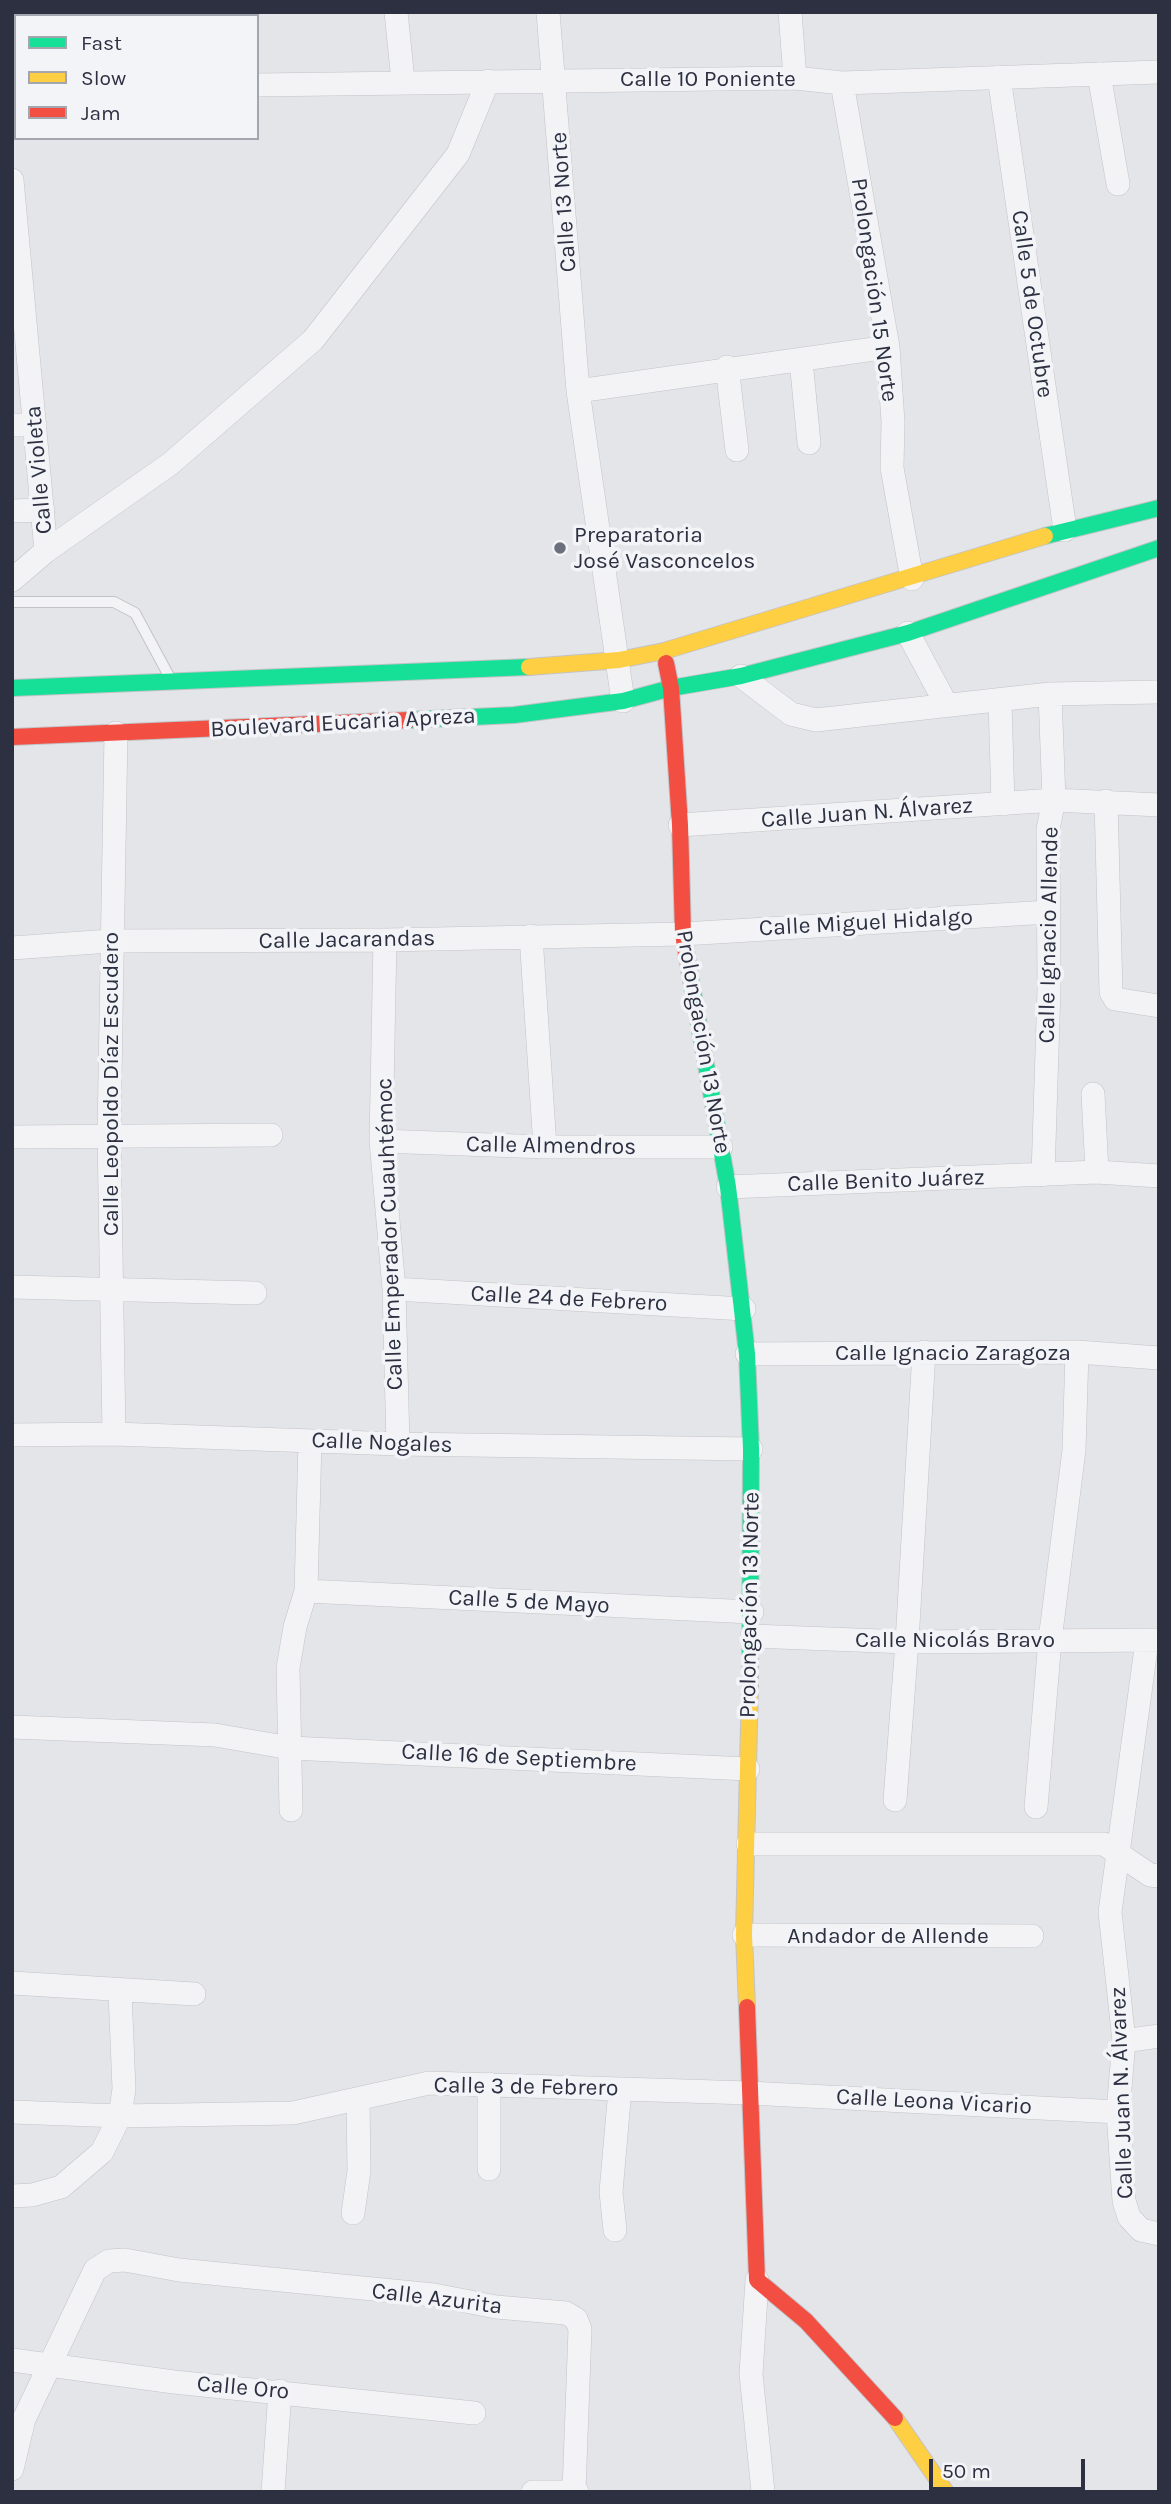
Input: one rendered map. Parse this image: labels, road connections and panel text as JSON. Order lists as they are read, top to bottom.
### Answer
{
  "streets": {
    "main road": ["Boulevard Eucaria Apreza", "Prolongación 13 Norte"],
    "street": [
      "Calle 10 Poniente",
      "Calle 13 Norte",
      "Prolongación 15 Norte",
      "Calle 5 de Octubre",
      "Calle Violeta",
      "Calle Juan N. Álvarez",
      "Calle Miguel Hidalgo",
      "Calle Ignacio Allende",
      "Calle Jacarandas",
      "Calle Leopoldo Díaz Escudero",
      "Calle Almendros",
      "Calle Benito Juárez",
      "Calle Emperador Cuauhtémoc",
      "Calle 24 de Febrero",
      "Calle Ignacio Zaragoza",
      "Calle Nogales",
      "Calle 5 de Mayo",
      "Calle Nicolás Bravo",
      "Calle 16 de Septiembre",
      "Andador de Allende",
      "Calle 3 de Febrero",
      "Calle Leona Vicario",
      "Calle Azurita",
      "Calle Oro"
    ]
  },
  "crossings": [
    ["Calle 10 Poniente", "Calle 13 Norte"],
    ["Calle 10 Poniente", "Prolongación 15 Norte"],
    ["Calle 10 Poniente", "Calle 5 de Octubre"],
    ["Calle 13 Norte", "Boulevard Eucaria Apreza"],
    ["Prolongación 15 Norte", "Boulevard Eucaria Apreza"],
    ["Calle 5 de Octubre", "Boulevard Eucaria Apreza"],
    ["Boulevard Eucaria Apreza", "Prolongación 13 Norte"],
    ["Boulevard Eucaria Apreza", "Calle Leopoldo Díaz Escudero"],
    ["Calle Juan N. Álvarez", "Calle Ignacio Allende"],
    ["Calle Juan N. Álvarez", "Prolongación 13 Norte"],
    ["Calle Juan N. Álvarez", "Calle Nicolás Bravo"],
    ["Calle Juan N. Álvarez", "Calle Leona Vicario"],
    ["Calle Miguel Hidalgo", "Calle Ignacio Allende"],
    ["Calle Miguel Hidalgo", "Calle Jacarandas"],
    ["Calle Miguel Hidalgo", "Prolongación 13 Norte"],
    ["Calle Ignacio Allende", "Calle Benito Juárez"],
    ["Calle Jacarandas", "Prolongación 13 Norte"],
    ["Calle Jacarandas", "Calle Leopoldo Díaz Escudero"],
    ["Calle Jacarandas", "Calle Emperador Cuauhtémoc"],
    ["Prolongación 13 Norte", "Calle Almendros"],
    ["Prolongación 13 Norte", "Calle Benito Juárez"],
    ["Prolongación 13 Norte", "Calle 24 de Febrero"],
    ["Prolongación 13 Norte", "Calle Ignacio Zaragoza"],
    ["Prolongación 13 Norte", "Calle Nogales"],
    ["Prolongación 13 Norte", "Calle 5 de Mayo"],
    ["Prolongación 13 Norte", "Calle Nicolás Bravo"],
    ["Prolongación 13 Norte", "Calle 16 de Septiembre"],
    ["Prolongación 13 Norte", "Andador de Allende"],
    ["Prolongación 13 Norte", "Calle 3 de Febrero"],
    ["Prolongación 13 Norte", "Calle Leona Vicario"],
    ["Calle Leopoldo Díaz Escudero", "Calle Nogales"],
    ["Calle Almendros", "Calle Emperador Cuauhtémoc"],
    ["Calle Emperador Cuauhtémoc", "Calle 24 de Febrero"],
    ["Calle Emperador Cuauhtémoc", "Calle Nogales"],
    ["Calle 3 de Febrero", "Calle Leona Vicario"],
    ["Calle Azurita", "Calle Oro"]
  ],
  "places": ["Preparatoria José Vasconcelos"],
  "legend": ["Fast", "Slow", "Jam"],
  "scale_bar": "50 m"
}
